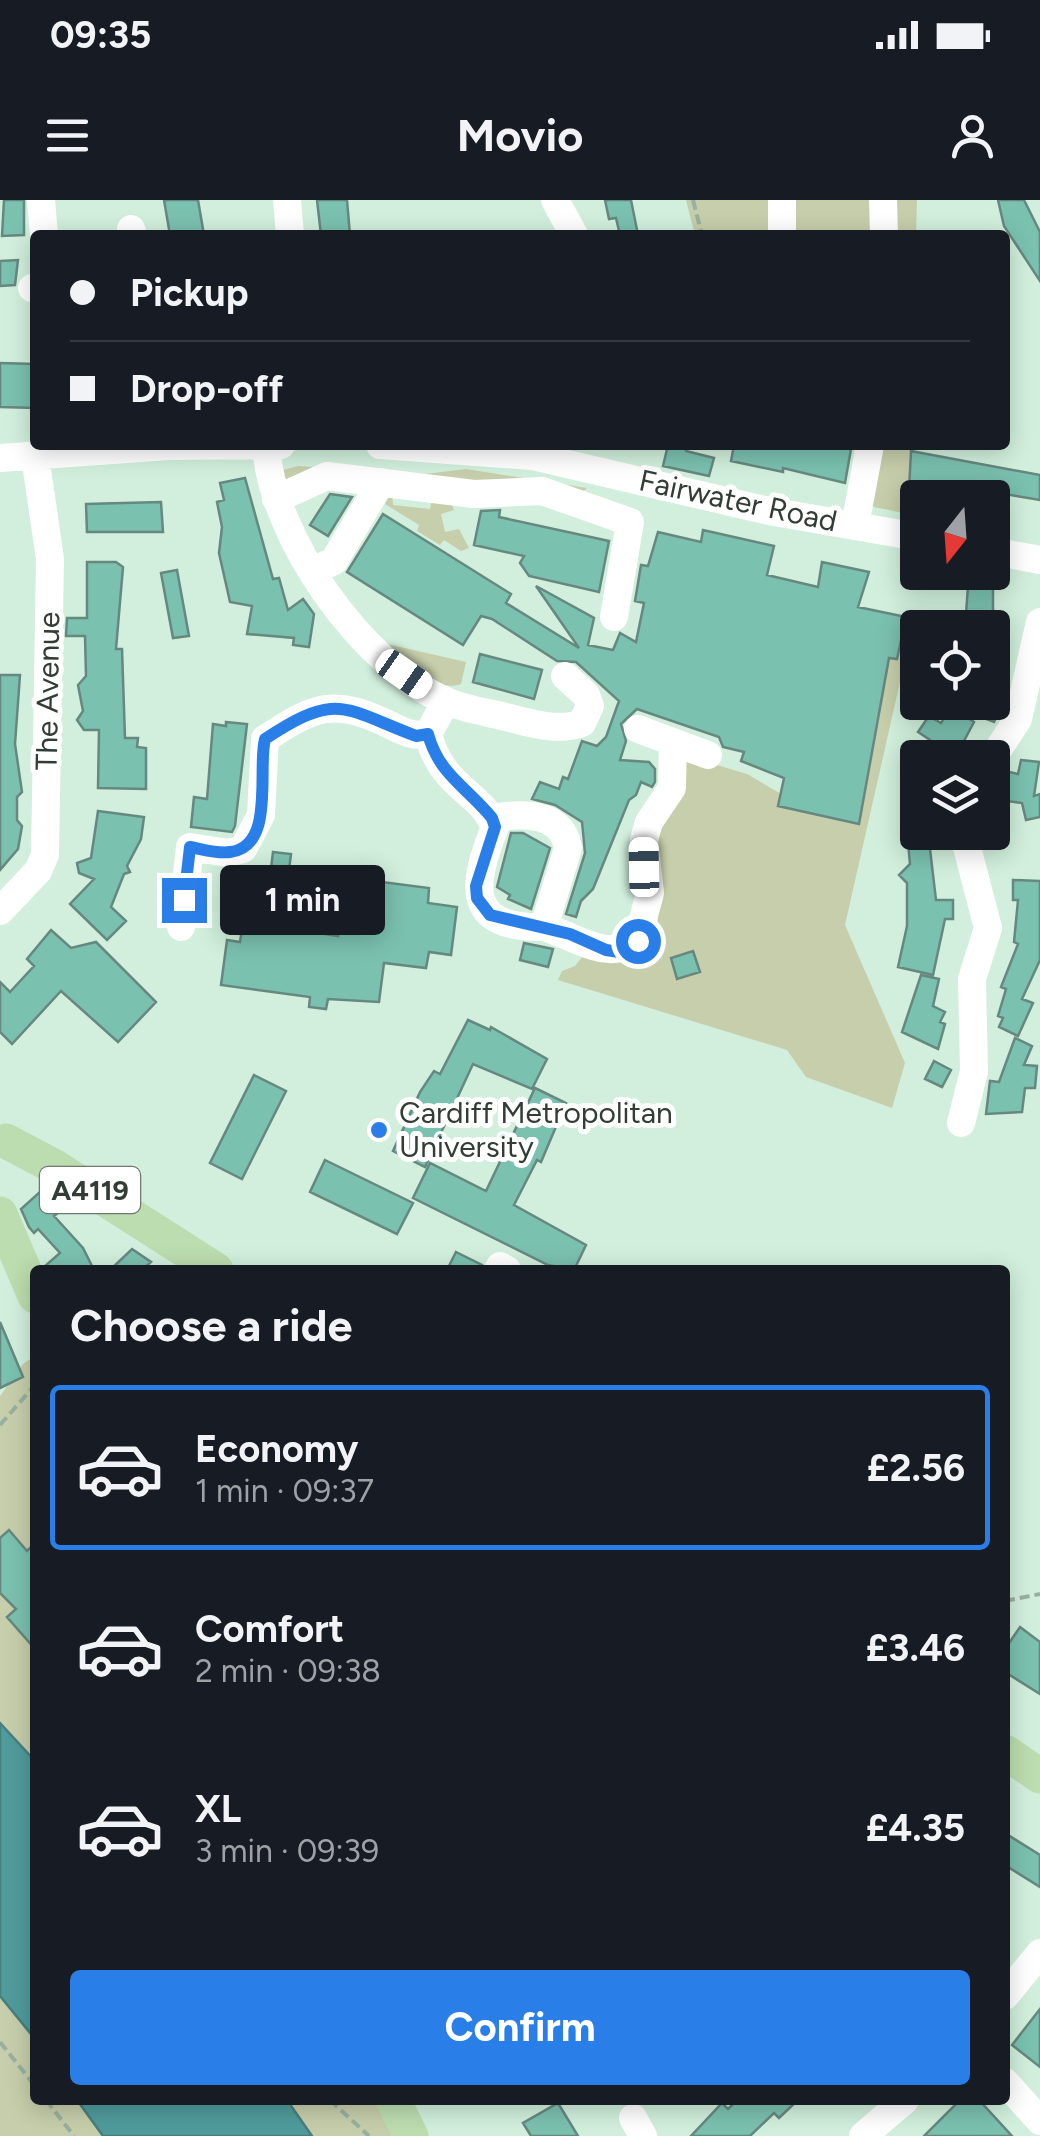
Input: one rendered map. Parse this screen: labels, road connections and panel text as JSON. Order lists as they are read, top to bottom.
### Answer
{
  "streets": {
    "main road": ["A4119"],
    "street": ["Fairwater Road", "The Avenue"]
  },
  "places": ["Cardiff Metropolitan University"],
  "north": "bottom",
  "page": {
    "status": "09:35",
    "header": "Movio",
    "banner": ["Pickup", "Drop-off"],
    "bubble": "1 min",
    "heading": "Choose a ride",
    "list": [
      {
        "name": "Economy",
        "note": "1 min · 09:37",
        "value": "£2.56"
      },
      {
        "name": "Comfort",
        "note": "2 min · 09:38",
        "value": "£3.46"
      },
      {
        "name": "XL",
        "note": "3 min · 09:39",
        "value": "£4.35"
      }
    ],
    "buttons": "Confirm"
  }
}
